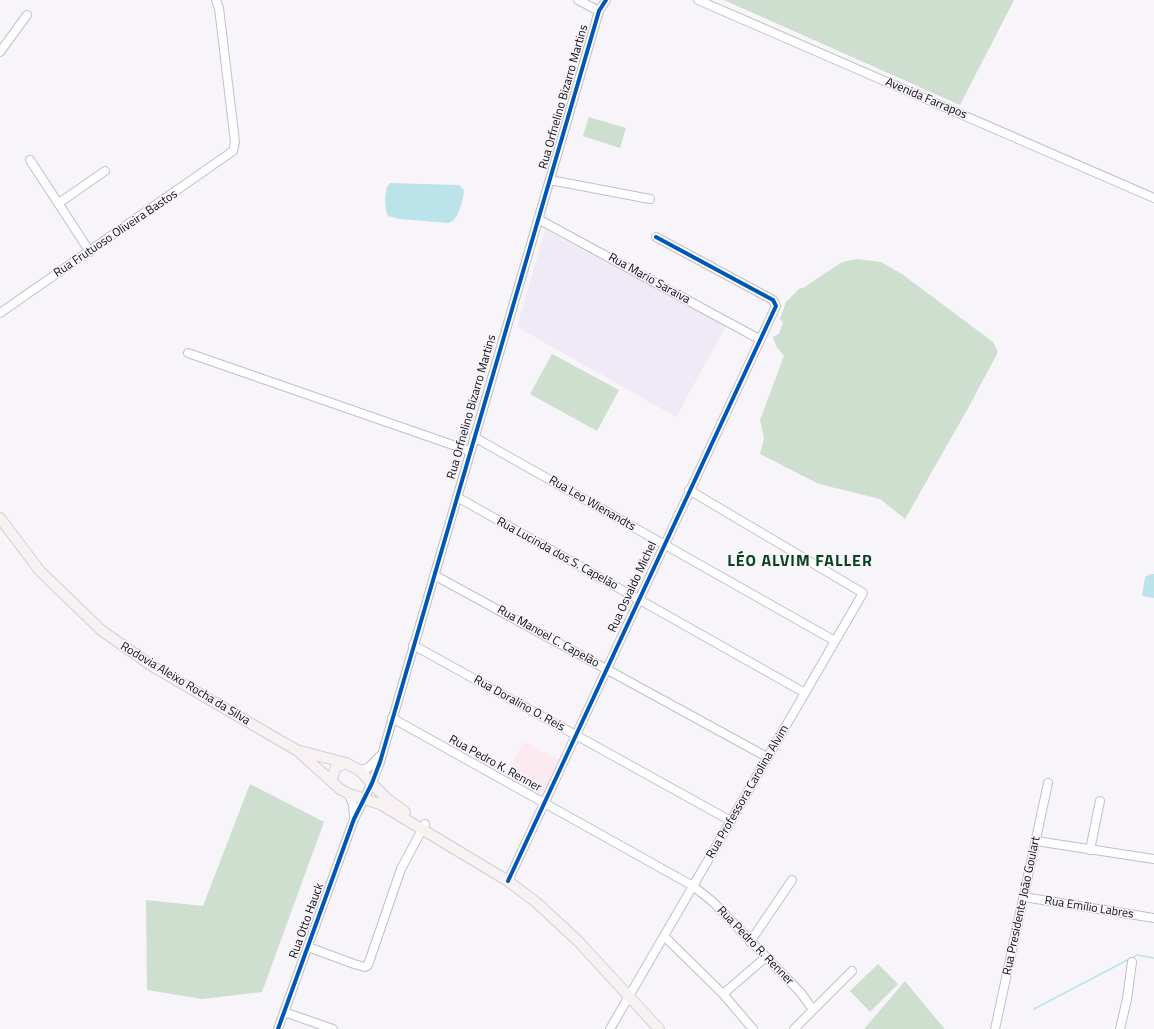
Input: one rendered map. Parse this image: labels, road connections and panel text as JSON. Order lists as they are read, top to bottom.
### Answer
{
  "streets": {
    "main road": ["Rodovia Aleixo Rocha da Silva"],
    "street": [
      "Rua Orfnelino Bizarro Martins",
      "Avenida Farrapos",
      "Rua Frutuoso Oliveira Bastos",
      "Rua Mario Saraiva",
      "Rua Leo Wienandts",
      "Rua Lucinda dos S. Capelão",
      "Rua Osvaldo Michel",
      "Rua Manoel C. Capelão",
      "Rua Doralino O. Reis",
      "Rua Pedro K. Renner",
      "Rua Professora Carolina Alvim",
      "Rua Presidente João Goulart",
      "Rua Emílio Labres",
      "Rua Otto Hauck",
      "Rua Pedro R. Renner"
    ]
  },
  "crossings": [
    ["Rua Orfnelino Bizarro Martins", "Rua Mario Saraiva"],
    ["Rua Orfnelino Bizarro Martins", "Rua Leo Wienandts"],
    ["Rua Orfnelino Bizarro Martins", "Rua Lucinda dos S. Capelão"],
    ["Rua Orfnelino Bizarro Martins", "Rua Manoel C. Capelão"],
    ["Rua Orfnelino Bizarro Martins", "Rodovia Aleixo Rocha da Silva"],
    ["Rua Orfnelino Bizarro Martins", "Rua Doralino O. Reis"],
    ["Rua Orfnelino Bizarro Martins", "Rua Pedro K. Renner"],
    ["Rua Orfnelino Bizarro Martins", "Rua Otto Hauck"],
    ["Rua Mario Saraiva", "Rua Osvaldo Michel"],
    ["Rua Leo Wienandts", "Rua Osvaldo Michel"],
    ["Rua Leo Wienandts", "Rua Professora Carolina Alvim"],
    ["Rua Lucinda dos S. Capelão", "Rua Osvaldo Michel"],
    ["Rua Lucinda dos S. Capelão", "Rua Professora Carolina Alvim"],
    ["Rua Osvaldo Michel", "Rua Manoel C. Capelão"],
    ["Rua Osvaldo Michel", "Rodovia Aleixo Rocha da Silva"],
    ["Rua Osvaldo Michel", "Rua Doralino O. Reis"],
    ["Rua Osvaldo Michel", "Rua Pedro K. Renner"],
    ["Rua Osvaldo Michel", "Rua Professora Carolina Alvim"],
    ["Rua Manoel C. Capelão", "Rua Professora Carolina Alvim"],
    ["Rodovia Aleixo Rocha da Silva", "Rua Professora Carolina Alvim"],
    ["Rua Doralino O. Reis", "Rua Professora Carolina Alvim"],
    ["Rua Pedro K. Renner", "Rua Professora Carolina Alvim"],
    ["Rua Pedro K. Renner", "Rua Pedro R. Renner"],
    ["Rua Professora Carolina Alvim", "Rua Pedro R. Renner"],
    ["Rua Presidente João Goulart", "Rua Emílio Labres"]
  ],
  "districts": ["LÉO ALVIM FALLER"]
}
